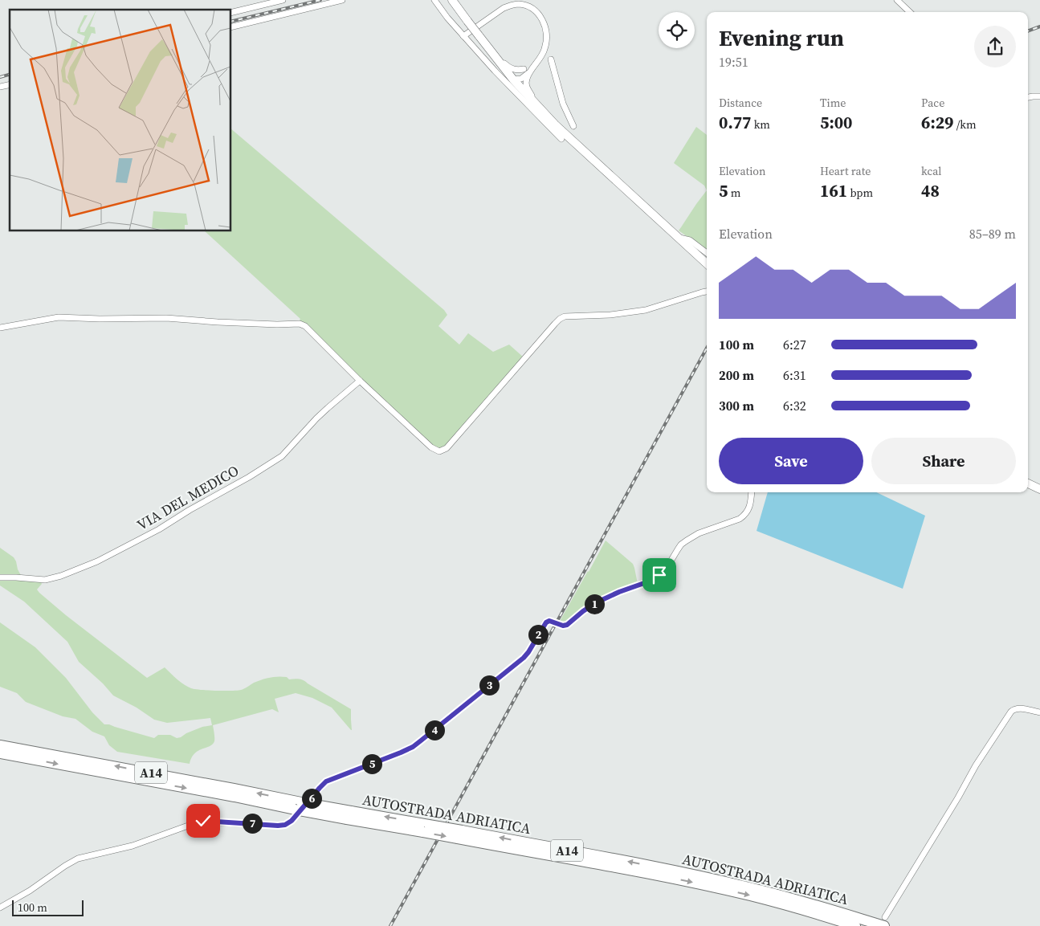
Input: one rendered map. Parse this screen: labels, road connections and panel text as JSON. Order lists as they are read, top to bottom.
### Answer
{
  "streets": {
    "highway": ["A14", "AUTOSTRADA ADRIATICA"],
    "street": ["VIA DEL MEDICO"]
  },
  "scale_bar": "100 m",
  "page": {
    "heading": ["Evening run", "19:51"],
    "stats": [
      ["Distance", "0.77 km"],
      ["Time", "5:00"],
      ["Pace", "6:29 /km"],
      ["Elevation", "5 m"],
      ["Heart rate", "161 bpm"],
      ["kcal", "48"]
    ],
    "chart": ["Elevation", "85–89 m"],
    "list": [
      {
        "name": "100 m",
        "note": "6:27"
      },
      {
        "name": "200 m",
        "note": "6:31"
      },
      {
        "name": "300 m",
        "note": "6:32"
      }
    ],
    "buttons": ["Save", "Share"],
    "pins": [
      "1",
      "2",
      "3",
      "4",
      "5",
      "6",
      "7"
    ],
    "scale": "100 m"
  }
}
